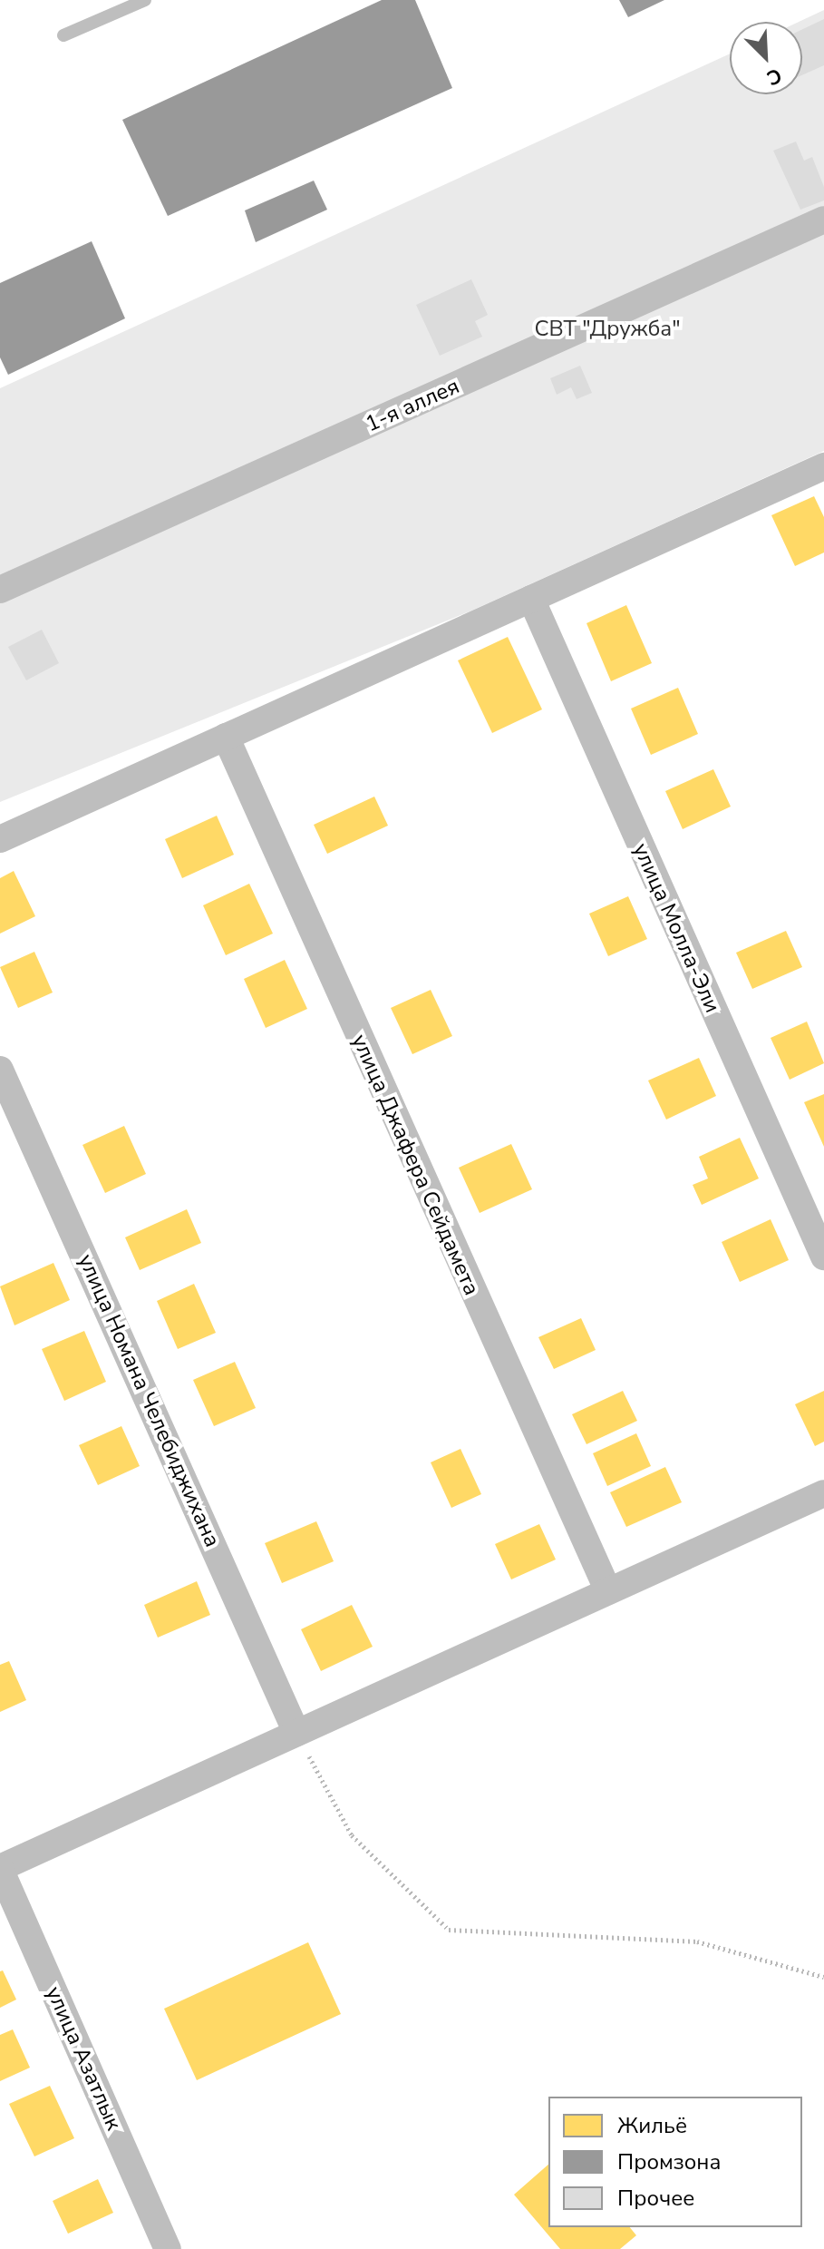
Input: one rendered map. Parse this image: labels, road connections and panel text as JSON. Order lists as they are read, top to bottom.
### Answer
{
  "streets": {
    "street": [
      "1-я аллея",
      "улица Молла-Эли",
      "улица Джафера Сейдамета",
      "улица Номана Челебиджихана",
      "улица Азатлык"
    ]
  },
  "parks": ["СВТ \"Дружба\""],
  "legend": ["Жильё", "Промзона", "Прочее"],
  "north": "bottom right"
}
